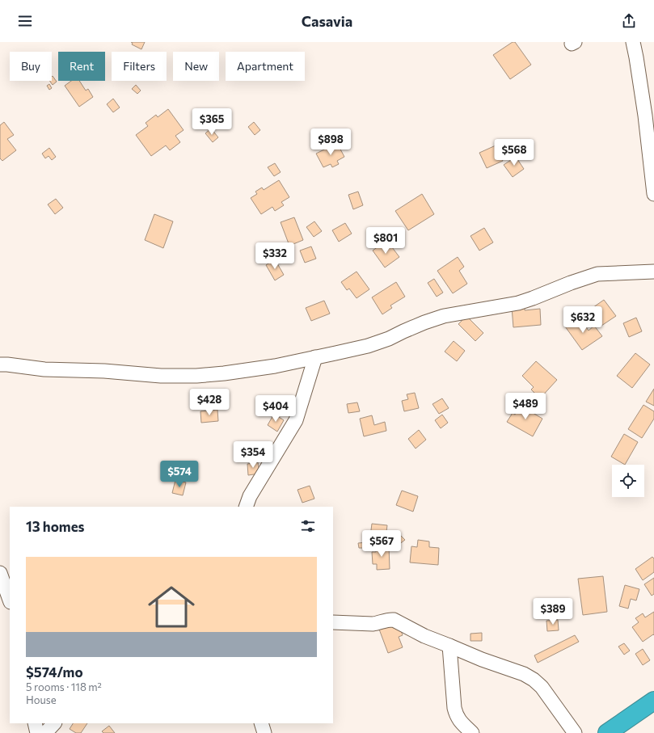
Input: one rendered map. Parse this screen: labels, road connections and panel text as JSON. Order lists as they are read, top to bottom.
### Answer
{
  "page": {
    "header": "Casavia",
    "chip": [
      "Buy",
      "Rent",
      "Filters",
      "New",
      "Apartment"
    ],
    "price": [
      "$365",
      "$898",
      "$568",
      "$801",
      "$332",
      "$632",
      "$428",
      "$489",
      "$404",
      "$354",
      "$574",
      "$567",
      "$389"
    ],
    "heading": "13 homes",
    "list": [
      {
        "name": "$574/mo",
        "note": "5 rooms · 118 m² · House"
      }
    ]
  }
}
